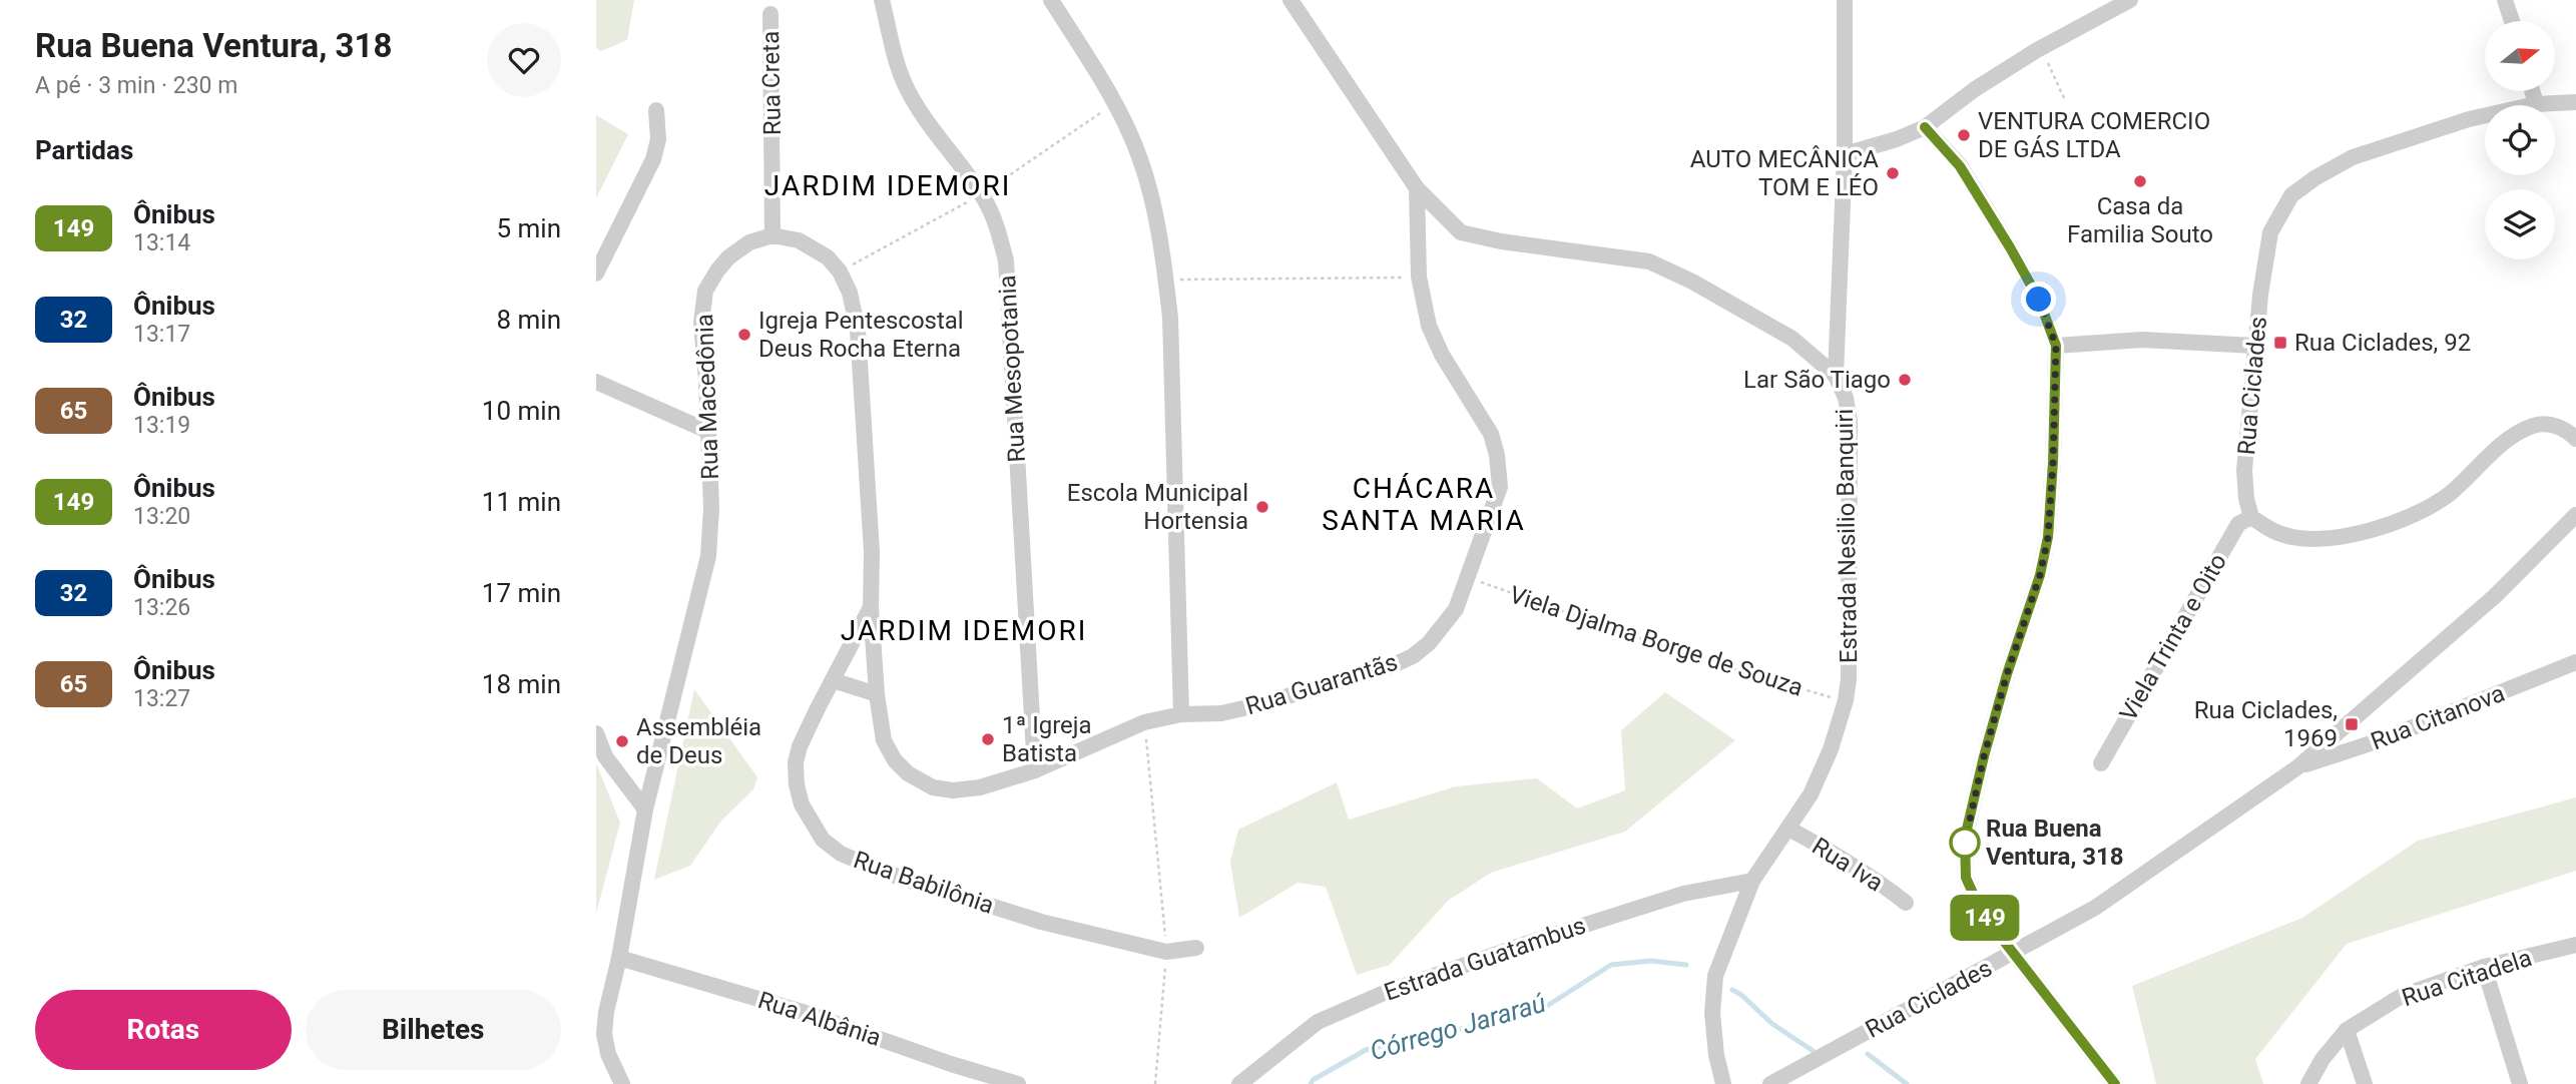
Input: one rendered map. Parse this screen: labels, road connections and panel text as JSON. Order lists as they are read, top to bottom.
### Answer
{
  "streets": {
    "street": [
      "Rua Creta",
      "Rua Mesopotania",
      "Rua Ciclades",
      "Rua Macedônia",
      "Estrada Nesilio Banquiri",
      "Viela Trinta e Oito",
      "Rua Guarantãs",
      "Rua Citanova",
      "Rua Iva",
      "Rua Babilônia",
      "Estrada Guatambus",
      "Rua Citadela",
      "Rua Albânia"
    ],
    "path": ["Viela Djalma Borge de Souza"]
  },
  "crossings": [
    ["Rua Creta", "Rua Macedônia"],
    ["Rua Ciclades", "Viela Trinta e Oito"],
    ["Rua Ciclades", "Rua Citanova"],
    ["Rua Macedônia", "Rua Albânia"],
    ["Estrada Nesilio Banquiri", "Viela Djalma Borge de Souza"],
    ["Estrada Nesilio Banquiri", "Rua Iva"],
    ["Estrada Nesilio Banquiri", "Estrada Guatambus"],
    ["Viela Djalma Borge de Souza", "Rua Guarantãs"]
  ],
  "districts": ["JARDIM IDEMORI", "CHÁCARA SANTA MARIA", "JARDIM IDEMORI"],
  "water": ["Córrego Jararaú"],
  "places": {
    "other": [
      "VENTURA COMERCIO DE GÁS LTDA",
      "AUTO MECÂNICA TOM E LÉO",
      "Casa da Familia Souto",
      "Igreja Pentescostal Deus Rocha Eterna",
      "Lar São Tiago",
      "Escola Municipal Hortensia",
      "1ª Igreja Batista",
      "Assembléia de Deus",
      "Rua Buena Ventura, 318"
    ],
    "transit": ["Rua Ciclades, 92", "Rua Ciclades, 1969"]
  },
  "lines": ["bus line 149"],
  "north": "right",
  "page": {
    "heading": [
      ["Rua Buena Ventura, 318", "A pé · 3 min · 230 m"],
      "Partidas"
    ],
    "on_map": "149",
    "list": [
      {
        "mark": "149",
        "name": "Ônibus",
        "note": "13:14",
        "value": "5 min"
      },
      {
        "mark": "32",
        "name": "Ônibus",
        "note": "13:17",
        "value": "8 min"
      },
      {
        "mark": "65",
        "name": "Ônibus",
        "note": "13:19",
        "value": "10 min"
      },
      {
        "mark": "149",
        "name": "Ônibus",
        "note": "13:20",
        "value": "11 min"
      },
      {
        "mark": "32",
        "name": "Ônibus",
        "note": "13:26",
        "value": "17 min"
      },
      {
        "mark": "65",
        "name": "Ônibus",
        "note": "13:27",
        "value": "18 min"
      }
    ],
    "buttons": ["Rotas", "Bilhetes"]
  }
}
